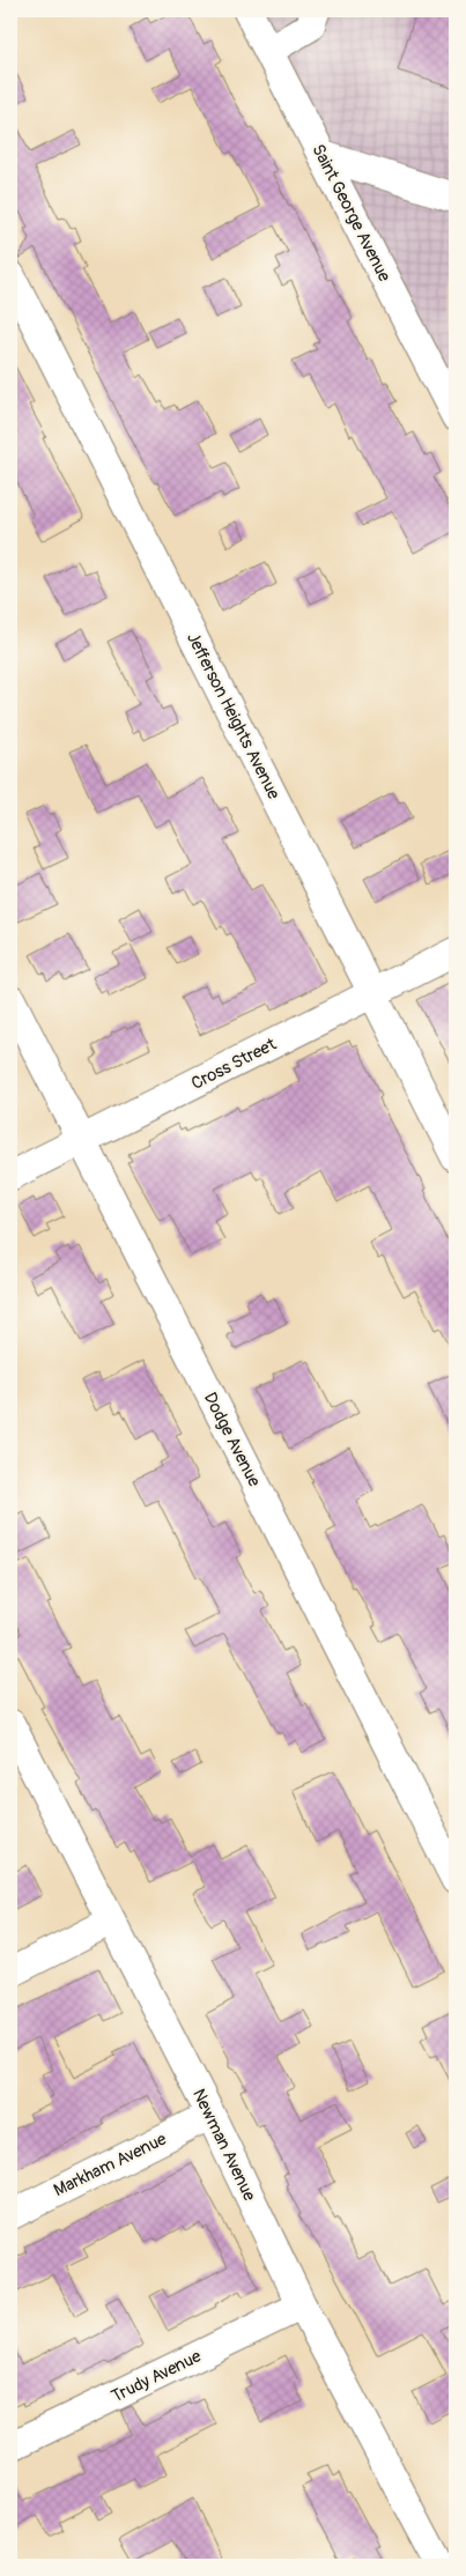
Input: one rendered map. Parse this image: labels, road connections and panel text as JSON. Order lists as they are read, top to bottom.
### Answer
{
  "streets": {
    "street": [
      "Saint George Avenue",
      "Jefferson Heights Avenue",
      "Cross Street",
      "Dodge Avenue",
      "Newman Avenue",
      "Markham Avenue",
      "Trudy Avenue"
    ]
  },
  "crossings": [
    ["Jefferson Heights Avenue", "Cross Street"],
    ["Cross Street", "Dodge Avenue"],
    ["Newman Avenue", "Markham Avenue"],
    ["Newman Avenue", "Trudy Avenue"]
  ]
}
